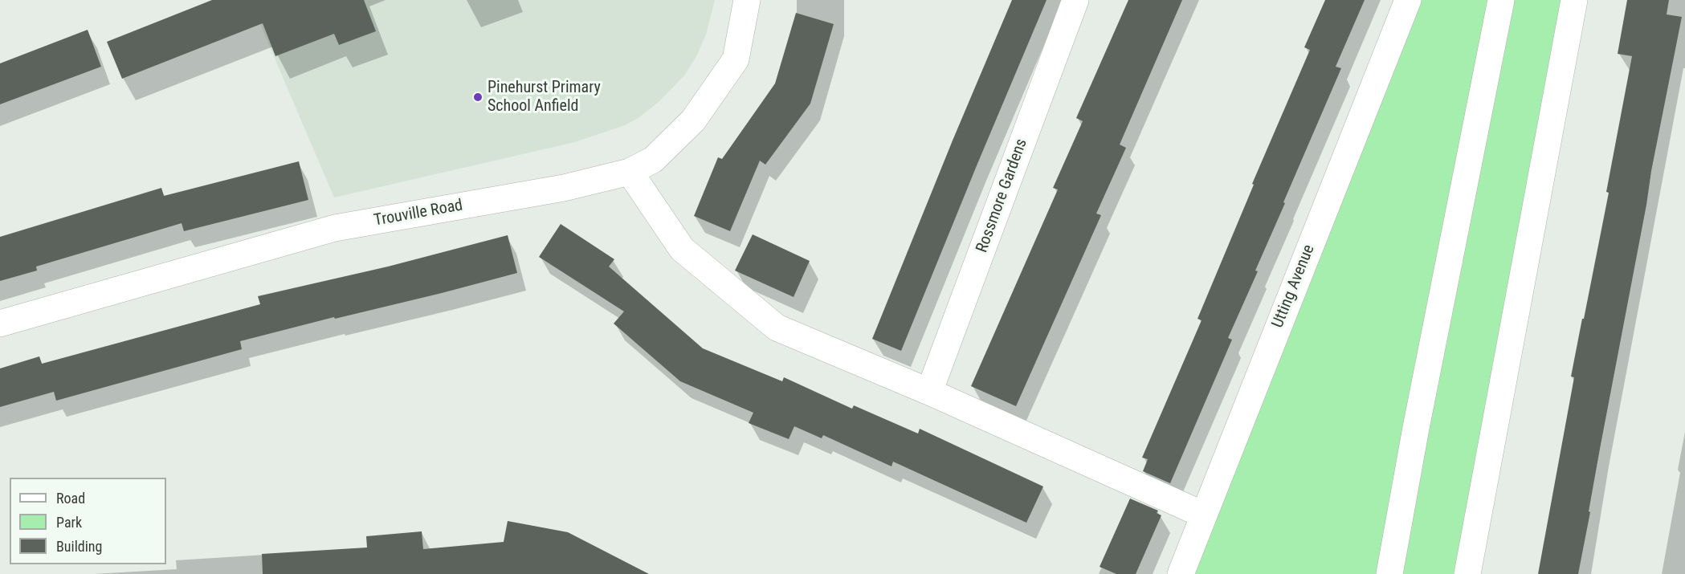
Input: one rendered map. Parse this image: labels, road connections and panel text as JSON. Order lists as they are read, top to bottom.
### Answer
{
  "streets": {
    "street": ["Rossmore Gardens", "Trouville Road", "Utting Avenue"]
  },
  "places": ["Pinehurst Primary School Anfield"],
  "legend": ["Road", "Park", "Building"]
}
